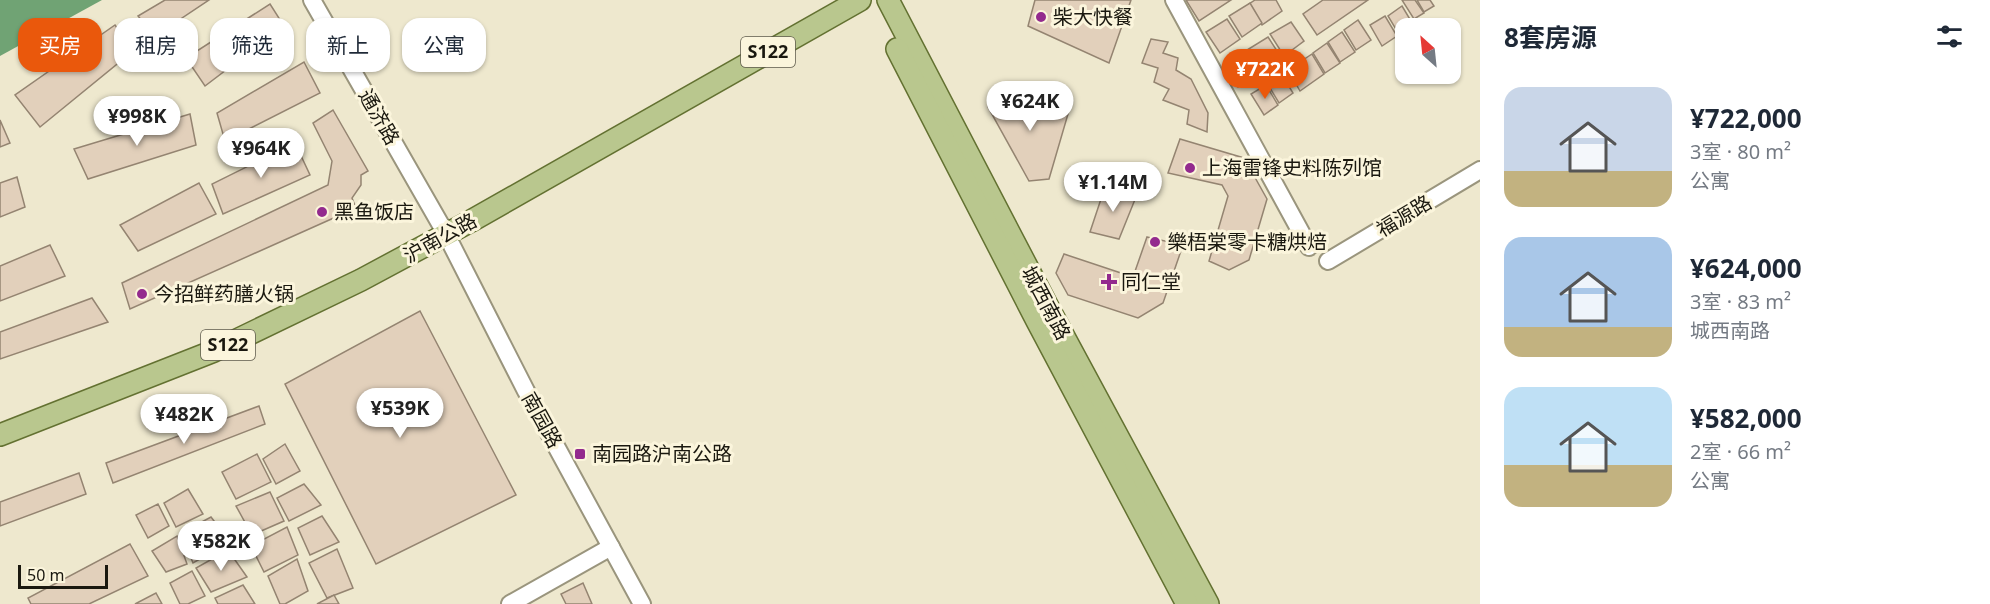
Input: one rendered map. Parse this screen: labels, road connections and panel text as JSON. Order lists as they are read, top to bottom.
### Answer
{
  "streets": {
    "main road": ["S122", "沪南公路", "城西南路"],
    "street": ["通济路", "福源路", "南园路"]
  },
  "crossings": [
    ["通济路", "沪南公路"],
    ["通济路", "南园路"],
    ["沪南公路", "南园路"]
  ],
  "places": {
    "other": [
      "柴大快餐",
      "上海雷锋史料陈列馆",
      "黑鱼饭店",
      "樂梧棠零卡糖烘焙",
      "今招鲜药膳火锅"
    ],
    "health": ["同仁堂"],
    "transit": ["南园路沪南公路"]
  },
  "scale_bar": "50 m",
  "north": "top left",
  "page": {
    "heading": "8套房源",
    "chip": [
      "买房",
      "租房",
      "筛选",
      "新上",
      "公寓"
    ],
    "price": [
      "¥722K",
      "¥624K",
      "¥998K",
      "¥964K",
      "¥1.14M",
      "¥539K",
      "¥482K",
      "¥582K"
    ],
    "list": [
      {
        "name": "¥722,000",
        "note": "3室 · 80 m² · 公寓"
      },
      {
        "name": "¥624,000",
        "note": "3室 · 83 m² · 城西南路"
      },
      {
        "name": "¥582,000",
        "note": "2室 · 66 m² · 公寓"
      }
    ],
    "scale": "50 m"
  }
}
